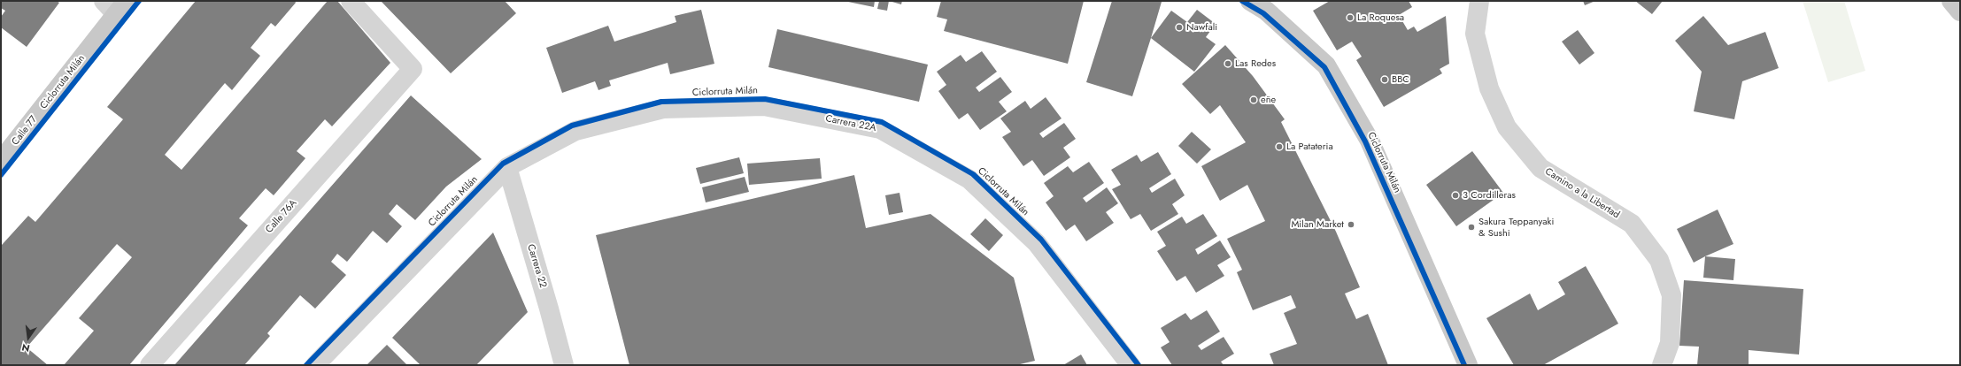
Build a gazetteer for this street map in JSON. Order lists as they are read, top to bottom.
{
  "streets": {
    "main road": ["Calle 77"],
    "street": [
      "Carrera 22A",
      "Camino a la Libertad",
      "Calle 76A",
      "Carrera 22"
    ],
    "cycle path": ["Ciclorruta Milán"]
  },
  "crossings": [
    ["Carrera 22A", "Carrera 22"]
  ],
  "places": [
    "La Roquesa",
    "Nawfali",
    "Las Redes",
    "BBC",
    "eñe",
    "La Patateria",
    "3 Cordilleras",
    "Milan Market",
    "Sakura Teppanyaki & Sushi"
  ],
  "north": "bottom"
}
